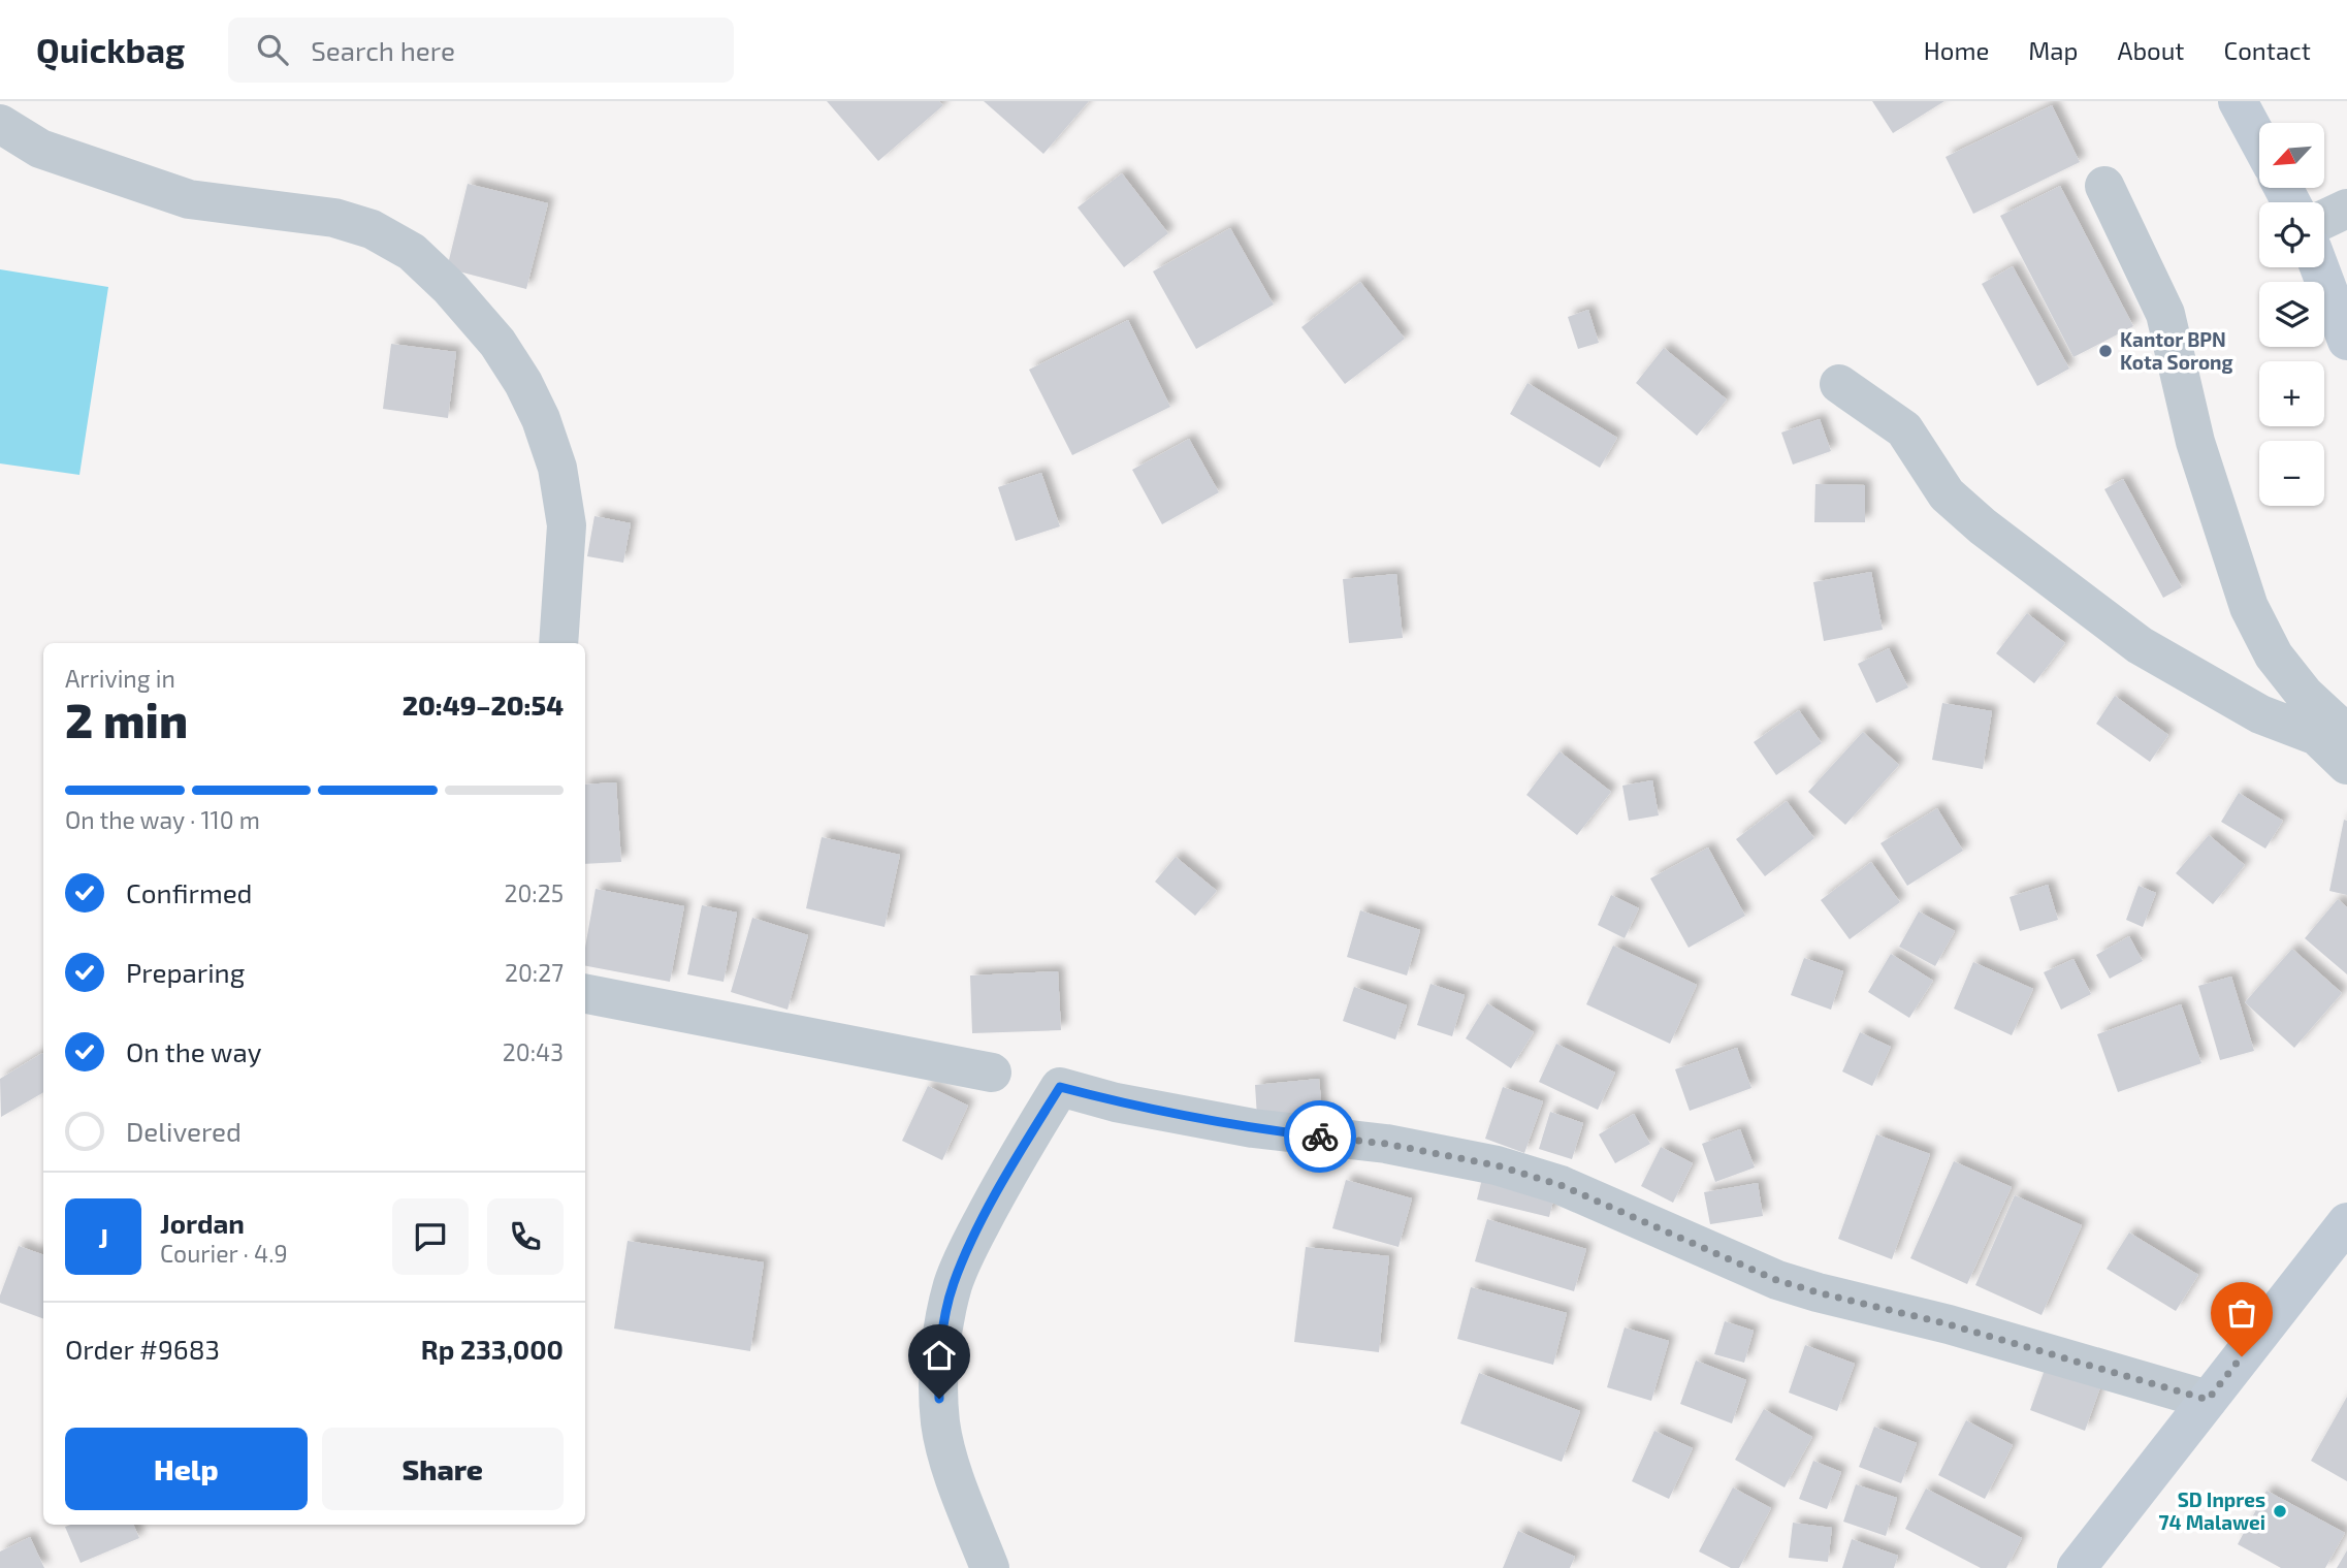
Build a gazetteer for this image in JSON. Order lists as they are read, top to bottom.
{
  "places": ["Kantor BPN Kota Sorong", "SD Inpres 74 Malawei"],
  "north": "bottom left",
  "page": {
    "header": "Quickbag",
    "search": "Search here",
    "nav": [
      "Home",
      "Map",
      "About",
      "Contact"
    ],
    "map_buttons": ["+", "−"],
    "heading": ["2 min", "Arriving in", "20:49–20:54"],
    "panel": [
      "Jordan",
      "Courier · 4.9",
      "Order #9683",
      "Rp 233,000"
    ],
    "bar": "On the way · 110 m",
    "list": [
      ["Confirmed", "20:25"],
      ["Preparing", "20:27"],
      ["On the way", "20:43"],
      "Delivered"
    ],
    "round": "J",
    "buttons": ["Help", "Share"]
  }
}
